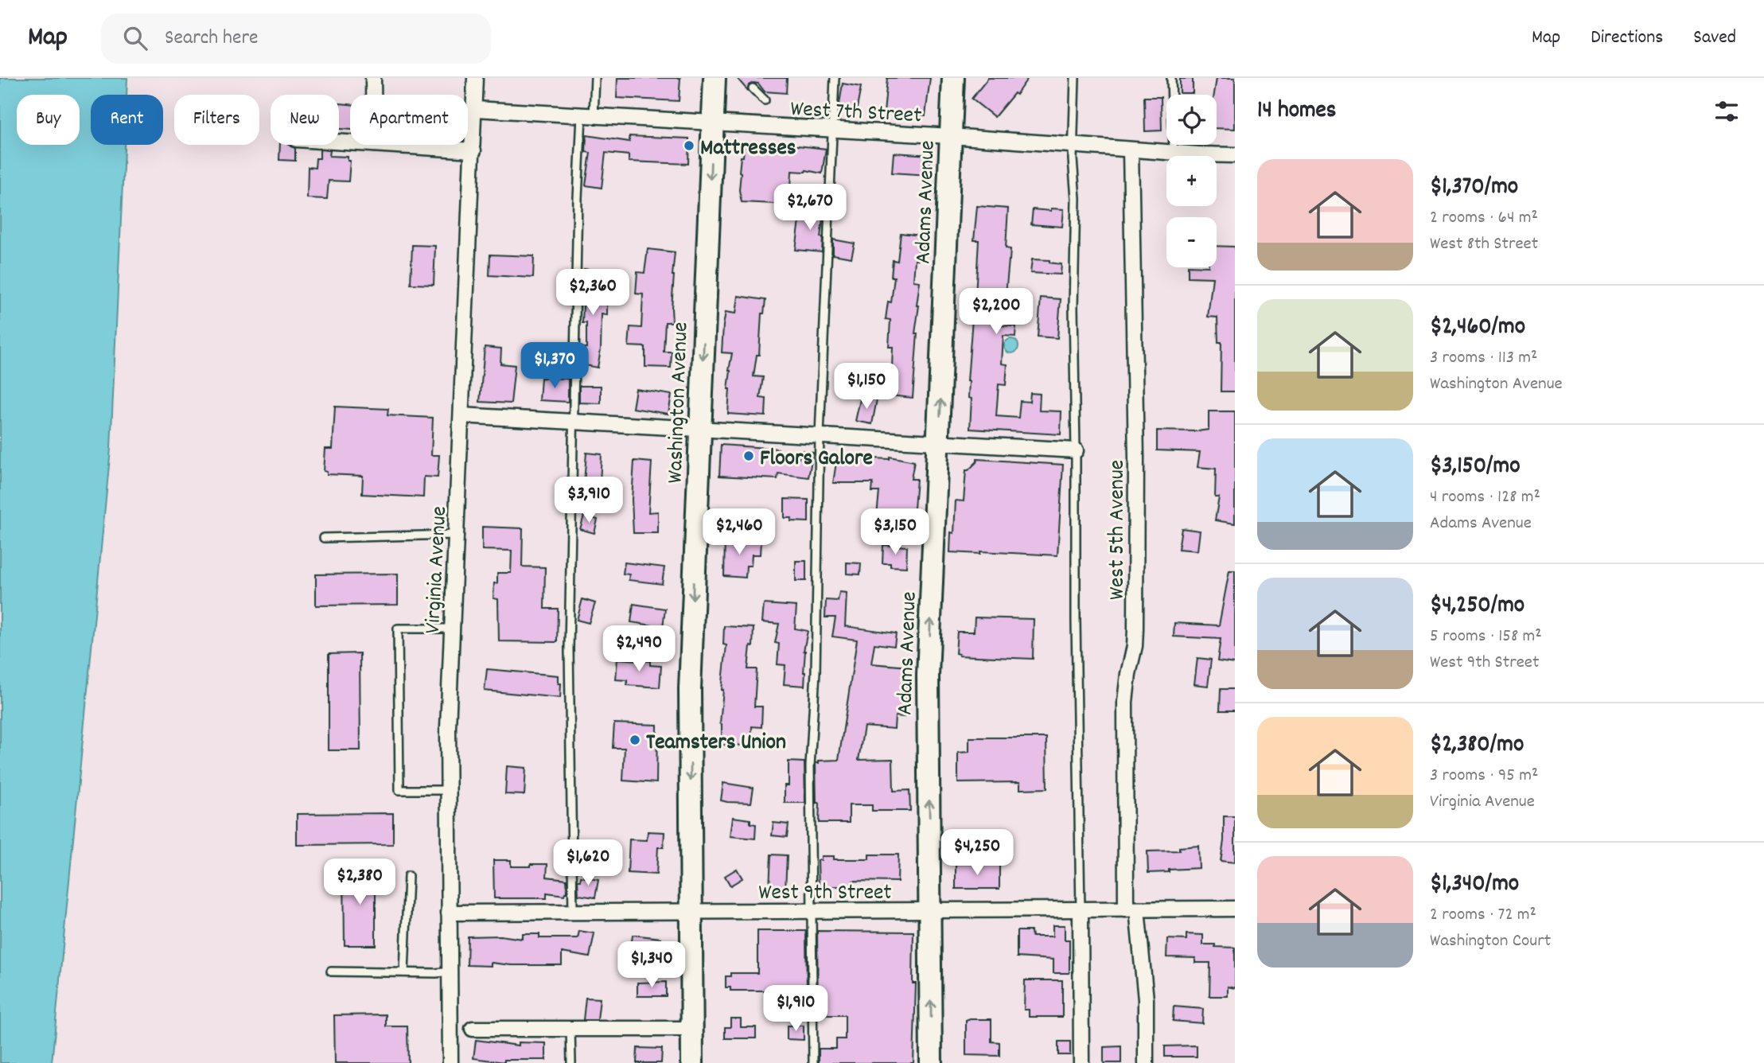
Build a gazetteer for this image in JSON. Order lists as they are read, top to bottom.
{
  "streets": {
    "main road": ["Adams Avenue", "Washington Avenue"],
    "street": [
      "West 7th Street",
      "West 5th Avenue",
      "Virginia Avenue",
      "West 9th Street"
    ]
  },
  "crossings": [
    ["West 7th Street", "Adams Avenue"],
    ["West 7th Street", "Washington Avenue"],
    ["West 7th Street", "West 5th Avenue"],
    ["West 7th Street", "Virginia Avenue"],
    ["Adams Avenue", "West 9th Street"],
    ["Washington Avenue", "West 9th Street"],
    ["West 5th Avenue", "West 9th Street"],
    ["Virginia Avenue", "West 9th Street"]
  ],
  "one_way": ["Adams Avenue", "Washington Avenue"],
  "places": ["Mattresses", "Floors Galore", "Teamsters Union"],
  "page": {
    "header": "Map",
    "search": "Search here",
    "nav": ["Map", "Directions", "Saved"],
    "heading": "14 homes",
    "map_buttons": ["+", "−"],
    "chip": [
      "Buy",
      "Rent",
      "Filters",
      "New",
      "Apartment"
    ],
    "list": [
      {
        "name": "$1,370/mo",
        "note": "2 rooms · 64 m² · West 8th Street"
      },
      {
        "name": "$2,460/mo",
        "note": "3 rooms · 113 m² · Washington Avenue"
      },
      {
        "name": "$3,150/mo",
        "note": "4 rooms · 128 m² · Adams Avenue"
      },
      {
        "name": "$4,250/mo",
        "note": "5 rooms · 158 m² · West 9th Street"
      },
      {
        "name": "$2,380/mo",
        "note": "3 rooms · 95 m² · Virginia Avenue"
      },
      {
        "name": "$1,340/mo",
        "note": "2 rooms · 72 m² · Washington Court"
      }
    ],
    "price": [
      "$2,670",
      "$2,360",
      "$2,200",
      "$1,370",
      "$1,150",
      "$3,910",
      "$2,460",
      "$3,150",
      "$2,490",
      "$4,250",
      "$1,620",
      "$2,380",
      "$1,340",
      "$1,910"
    ]
  }
}
